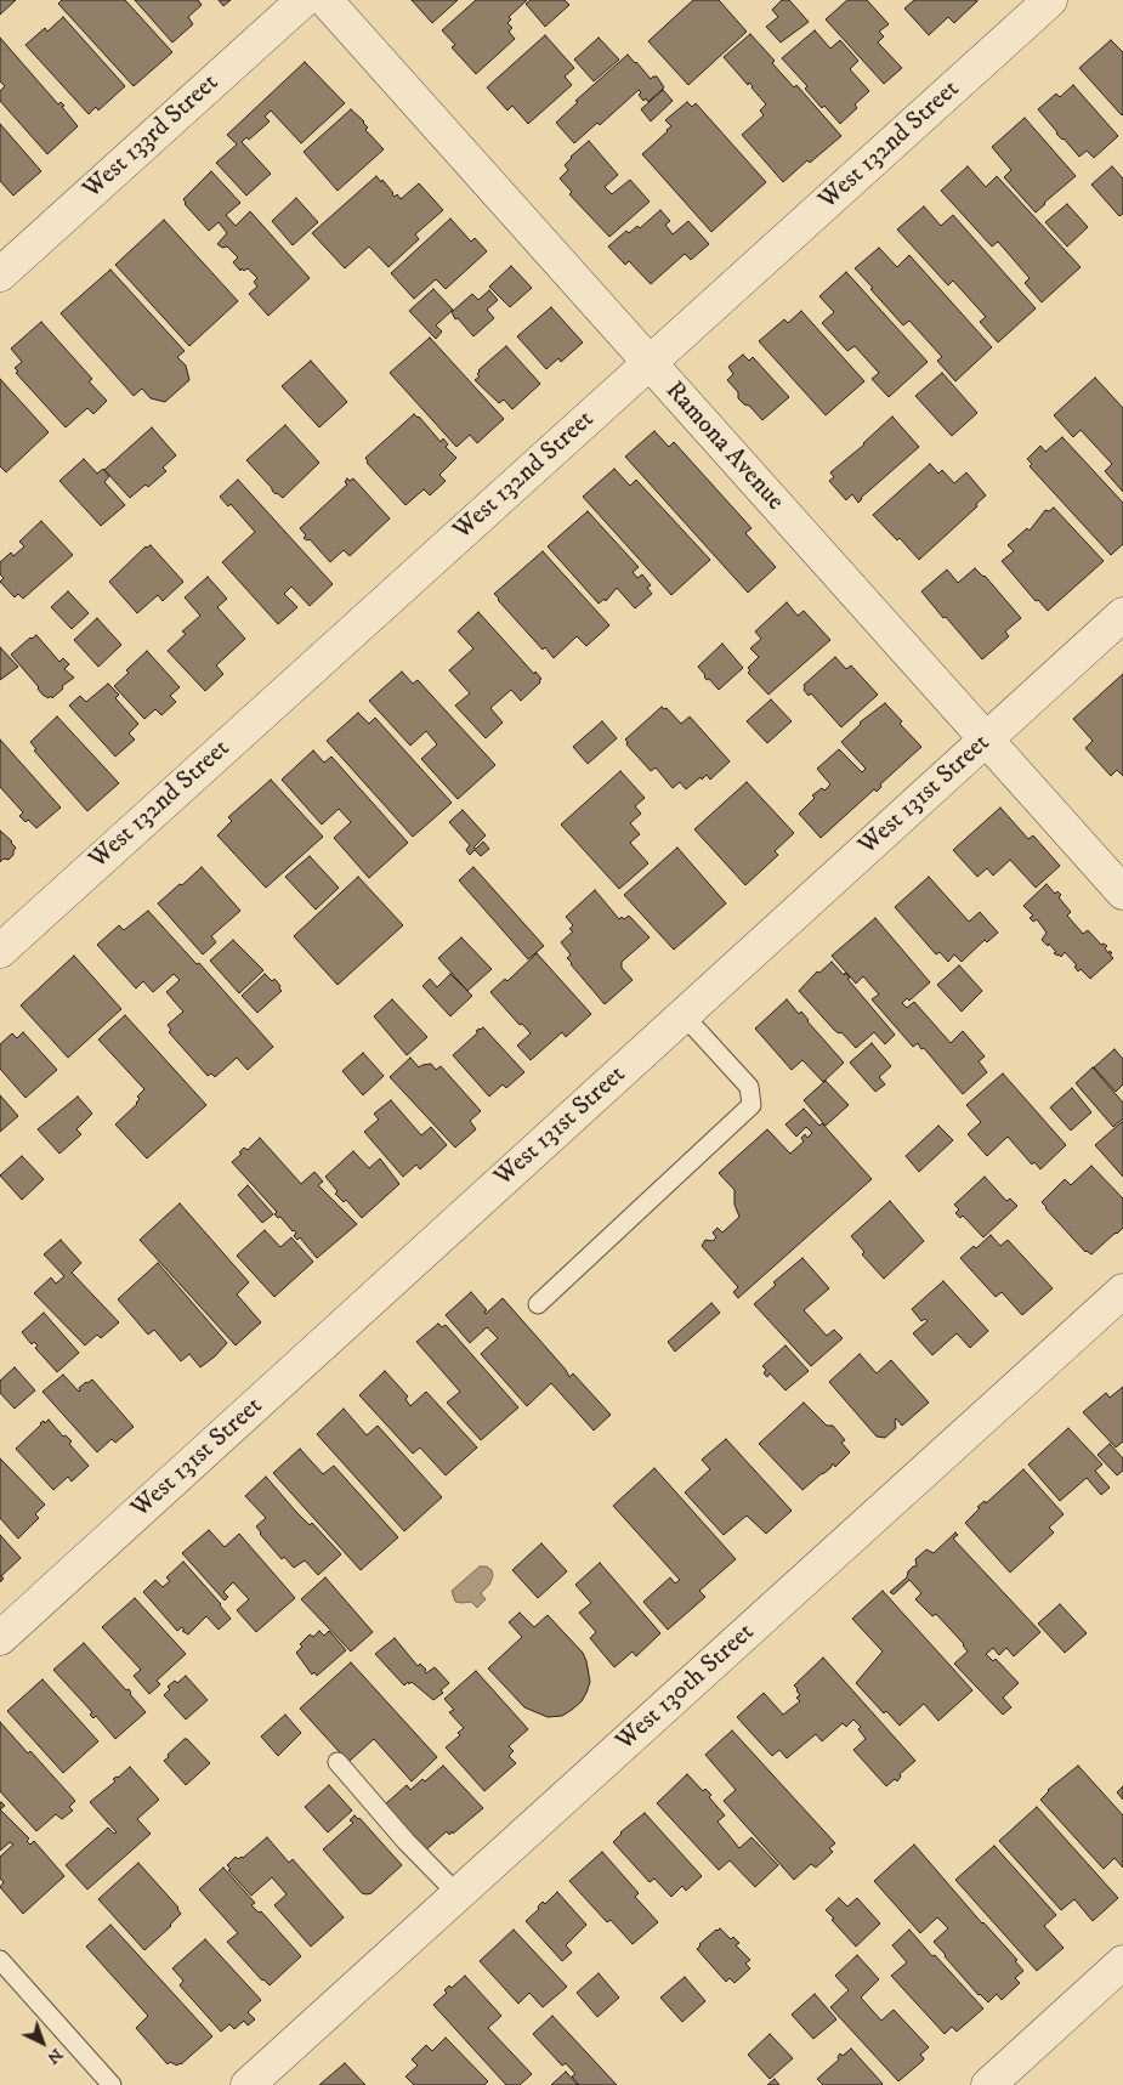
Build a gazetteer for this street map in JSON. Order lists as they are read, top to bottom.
{
  "streets": {
    "street": [
      "West 133rd Street",
      "West 132nd Street",
      "Ramona Avenue",
      "West 131st Street",
      "West 130th Street"
    ]
  },
  "crossings": [
    ["West 132nd Street", "Ramona Avenue"],
    ["Ramona Avenue", "West 131st Street"]
  ],
  "north": "bottom right"
}
